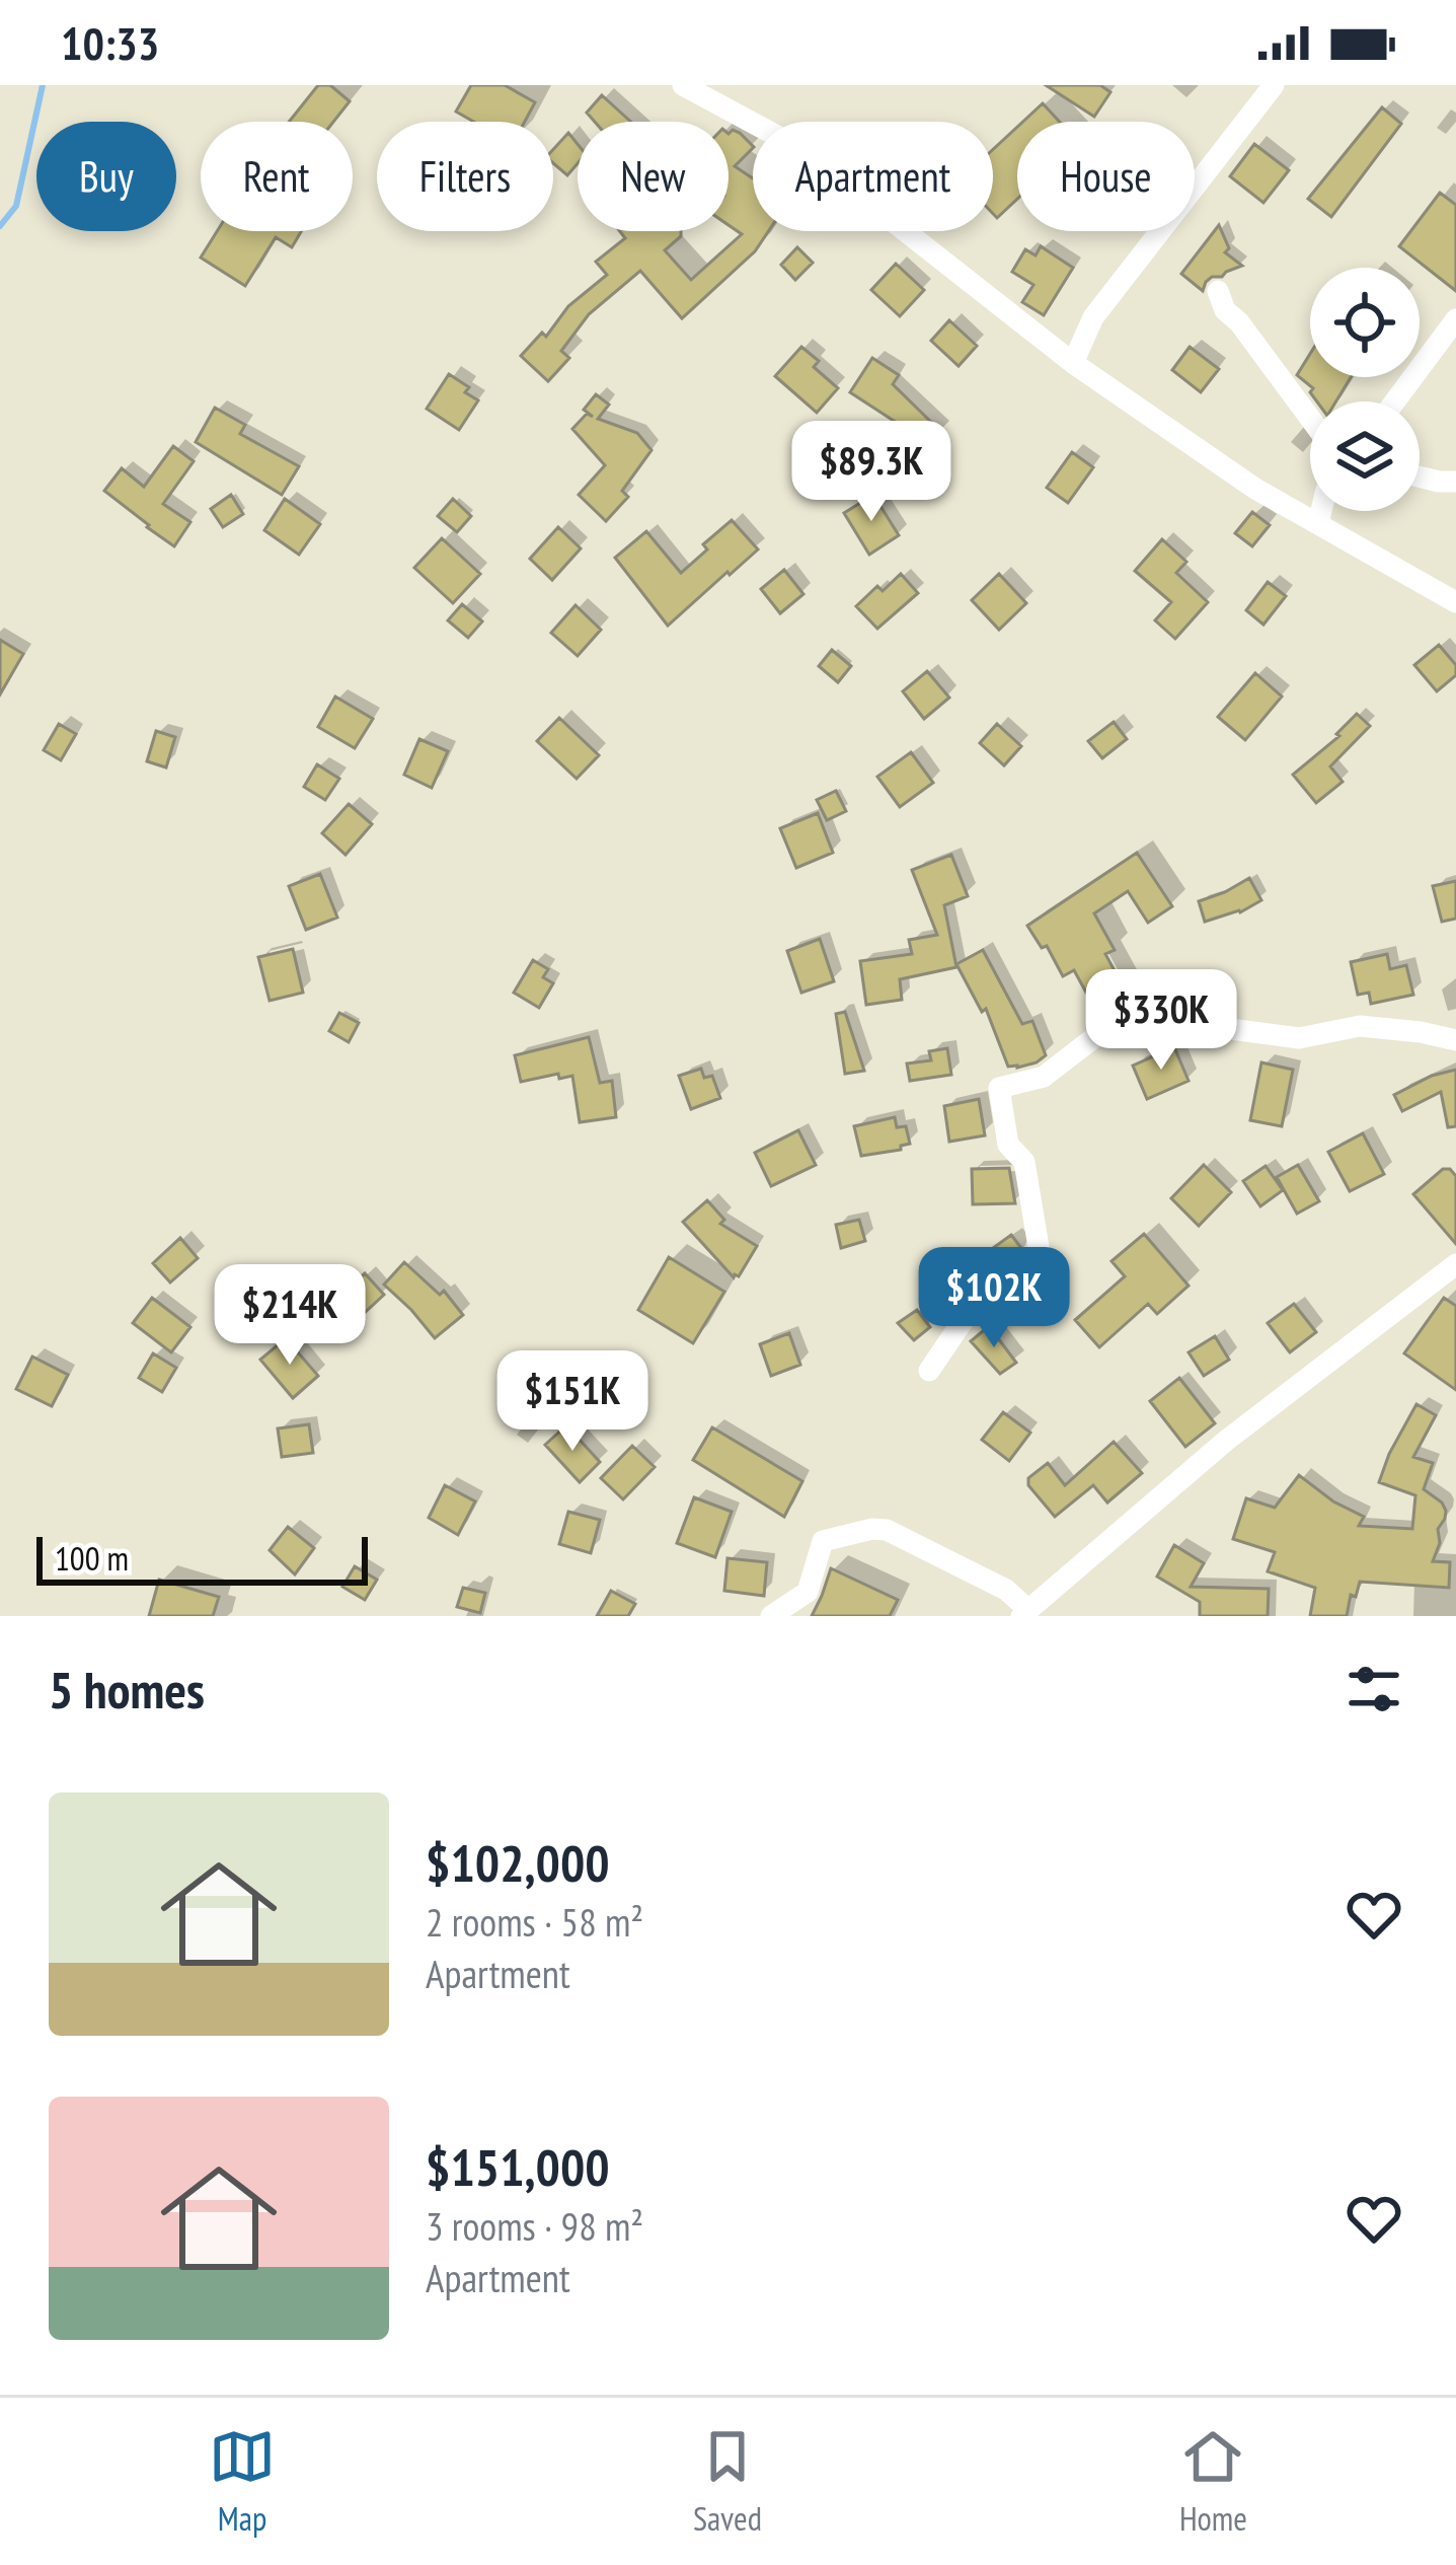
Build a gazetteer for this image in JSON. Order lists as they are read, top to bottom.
{
  "scale_bar": "100 m",
  "page": {
    "status": "10:33",
    "chip": [
      "Buy",
      "Rent",
      "Filters",
      "New",
      "Apartment",
      "House"
    ],
    "price": [
      "$89.3K",
      "$330K",
      "$102K",
      "$214K",
      "$151K"
    ],
    "scale": "100 m",
    "heading": "5 homes",
    "list": [
      {
        "name": "$102,000",
        "note": "2 rooms · 58 m² · Apartment"
      },
      {
        "name": "$151,000",
        "note": "3 rooms · 98 m² · Apartment"
      }
    ],
    "tabs": ["Map", "Saved", "Home"]
  }
}
